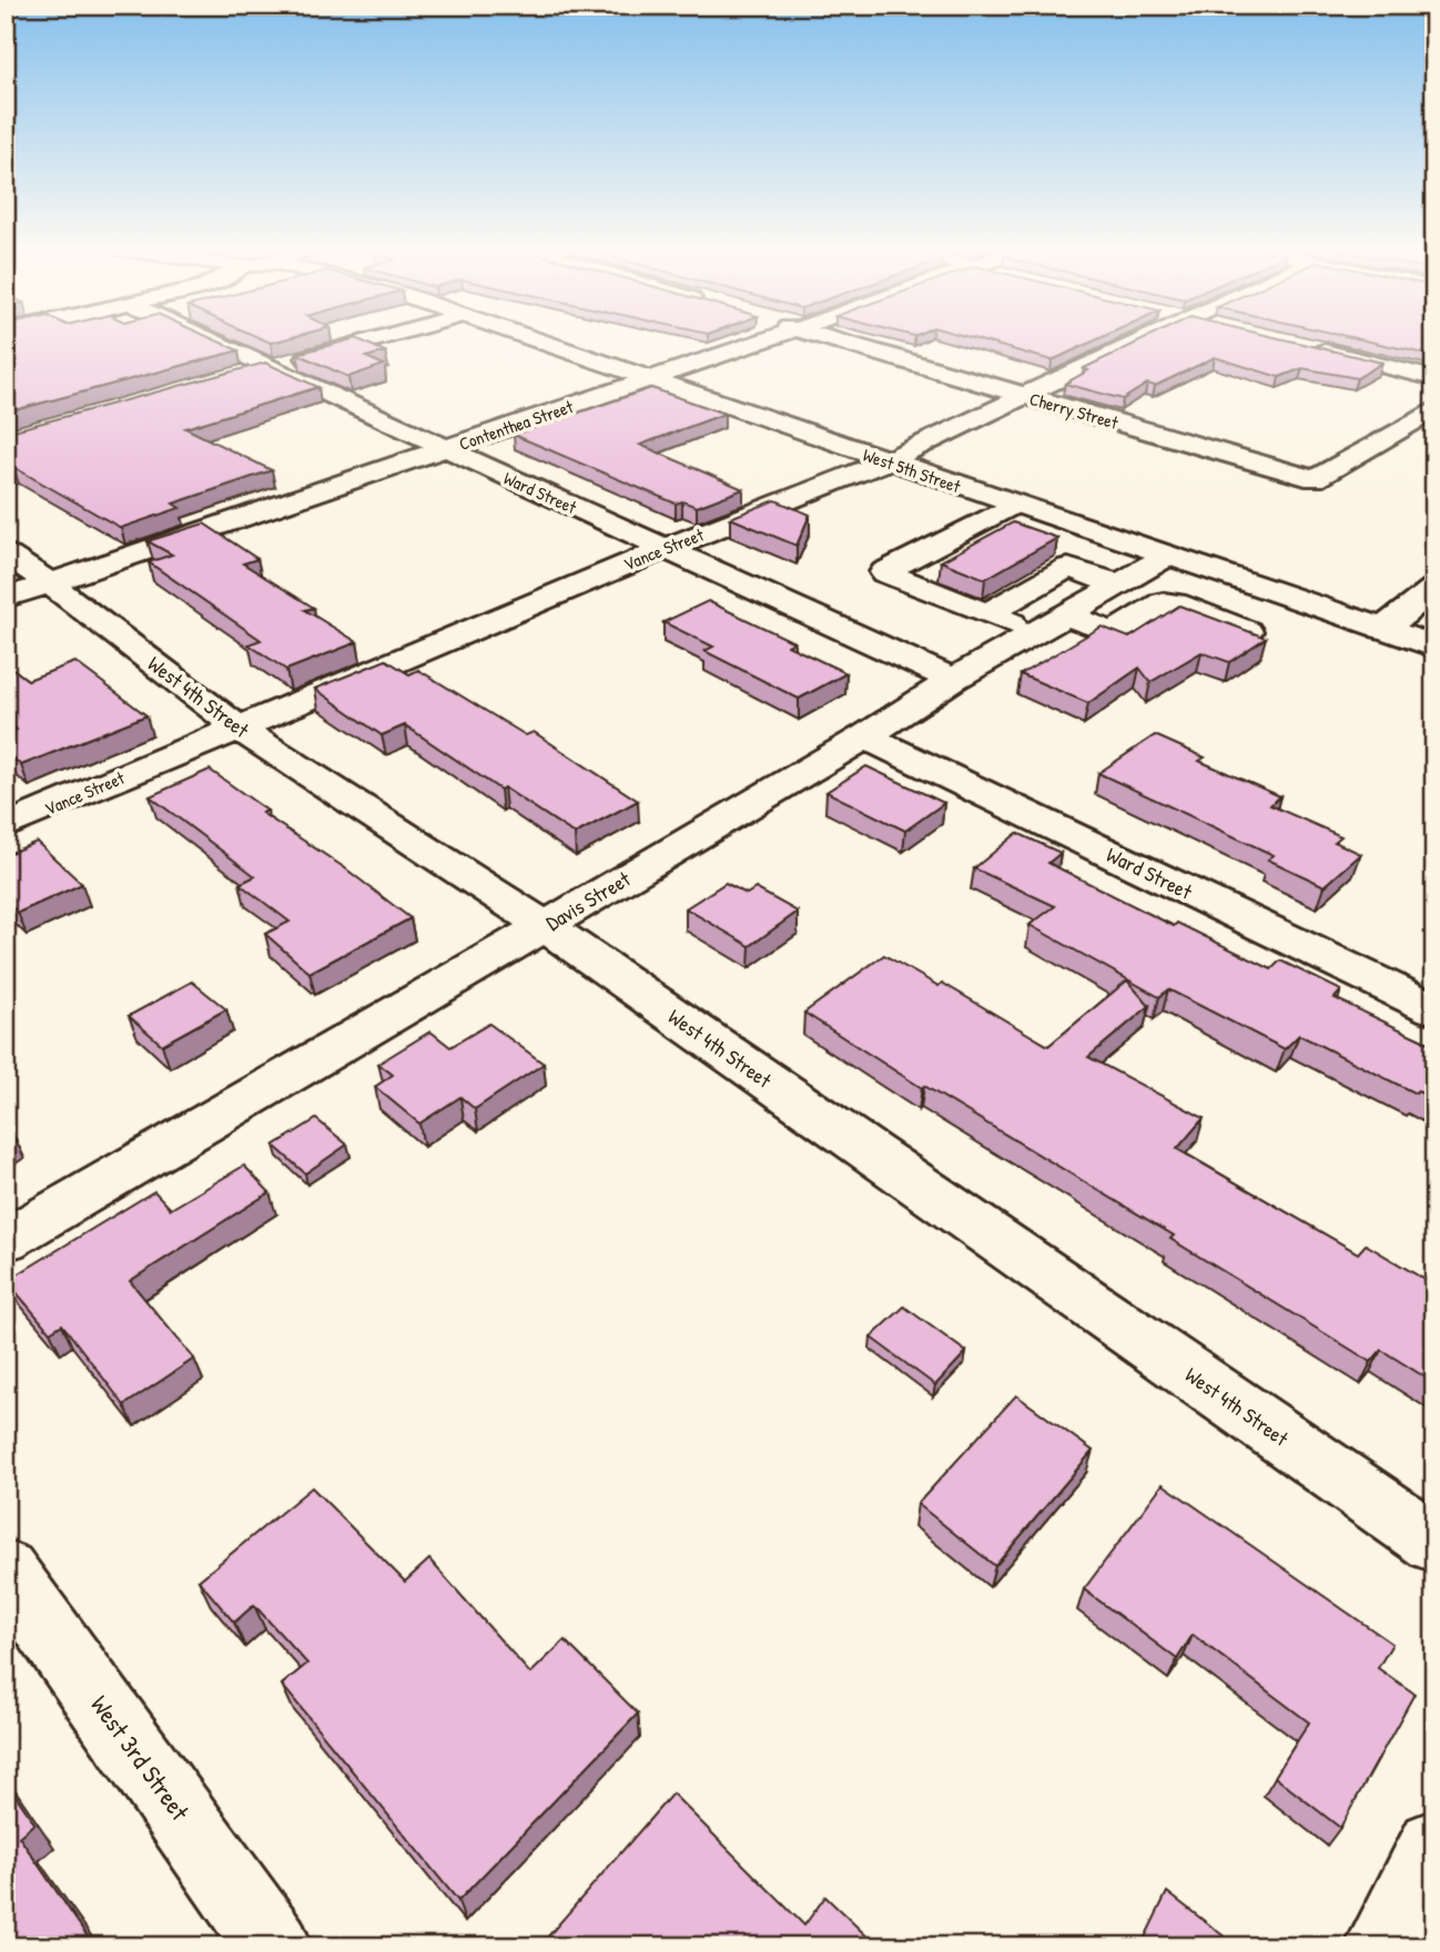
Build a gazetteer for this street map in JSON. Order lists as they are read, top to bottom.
{
  "streets": {
    "street": [
      "Cherry Street",
      "Contenthea Street",
      "West 5th Street",
      "Ward Street",
      "Vance Street",
      "West 4th Street",
      "Davis Street",
      "West 3rd Street"
    ]
  },
  "crossings": [
    ["Cherry Street", "Vance Street"],
    ["Contenthea Street", "West 5th Street"],
    ["Contenthea Street", "Ward Street"],
    ["Contenthea Street", "West 4th Street"],
    ["West 5th Street", "Vance Street"],
    ["West 5th Street", "Davis Street"],
    ["Ward Street", "Vance Street"],
    ["Ward Street", "Davis Street"],
    ["Vance Street", "West 4th Street"],
    ["West 4th Street", "Davis Street"]
  ]
}
